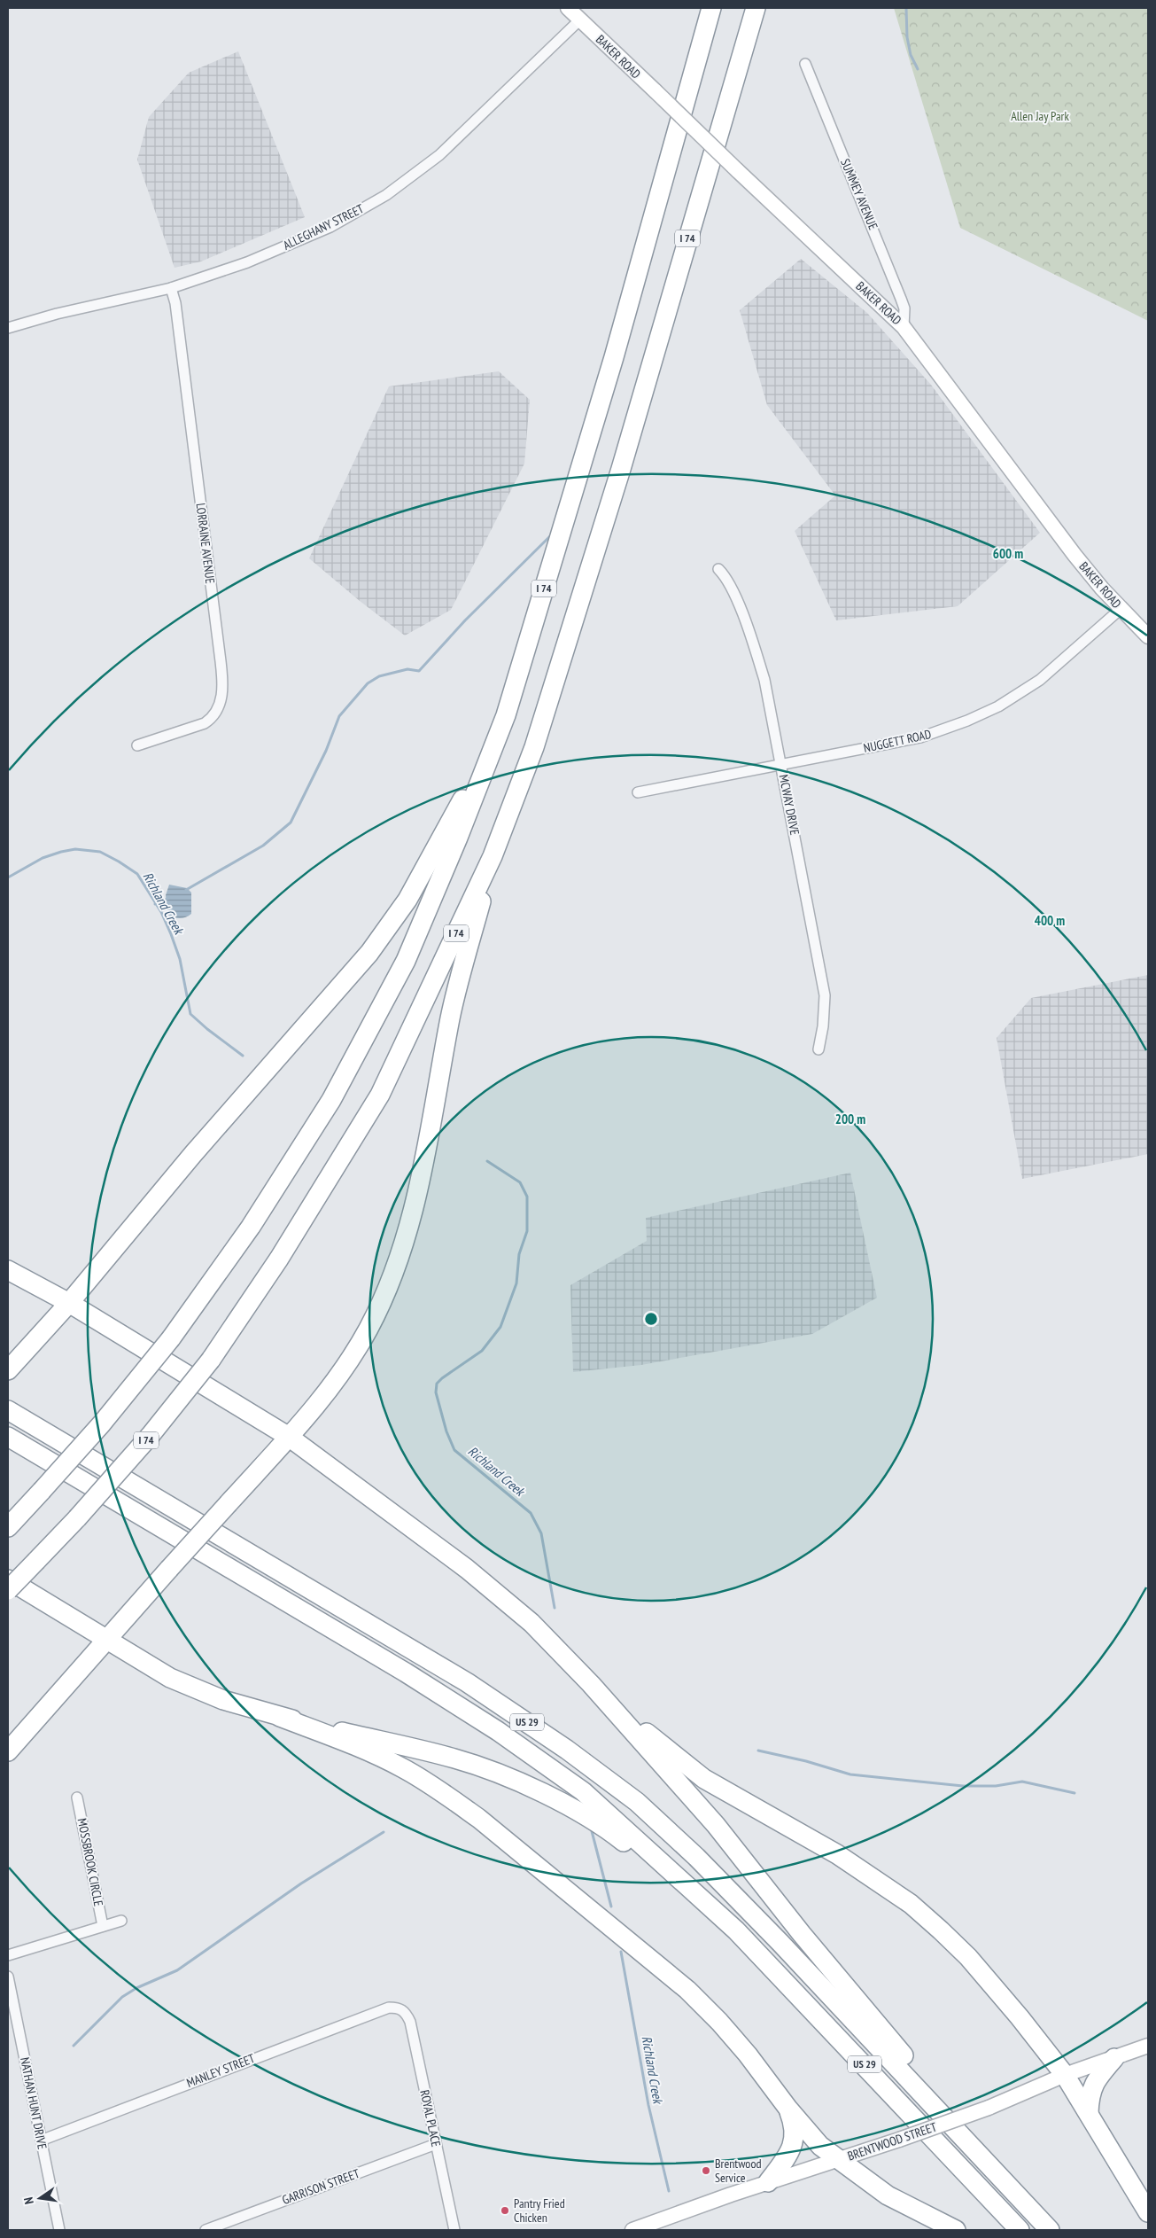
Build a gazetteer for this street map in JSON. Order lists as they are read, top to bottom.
{
  "streets": {
    "highway": ["I 74", "US 29"],
    "street": [
      "BAKER ROAD",
      "SUMMEY AVENUE",
      "ALLEGHANY STREET",
      "LORRAINE AVENUE",
      "NUGGETT ROAD",
      "MCWAY DRIVE",
      "MOSSBROOK CIRCLE",
      "MANLEY STREET",
      "NATHAN HUNT DRIVE",
      "ROYAL PLACE",
      "BRENTWOOD STREET",
      "GARRISON STREET"
    ]
  },
  "crossings": [
    ["BAKER ROAD", "SUMMEY AVENUE"],
    ["BAKER ROAD", "ALLEGHANY STREET"],
    ["BAKER ROAD", "NUGGETT ROAD"],
    ["ALLEGHANY STREET", "LORRAINE AVENUE"],
    ["NUGGETT ROAD", "MCWAY DRIVE"],
    ["MANLEY STREET", "NATHAN HUNT DRIVE"],
    ["MANLEY STREET", "ROYAL PLACE"],
    ["ROYAL PLACE", "GARRISON STREET"]
  ],
  "water": ["Richland Creek"],
  "parks": ["Allen Jay Park"],
  "places": ["Brentwood Service", "Pantry Fried Chicken"],
  "north": "left",
  "rings": ["600 m", "400 m", "200 m"]
}
